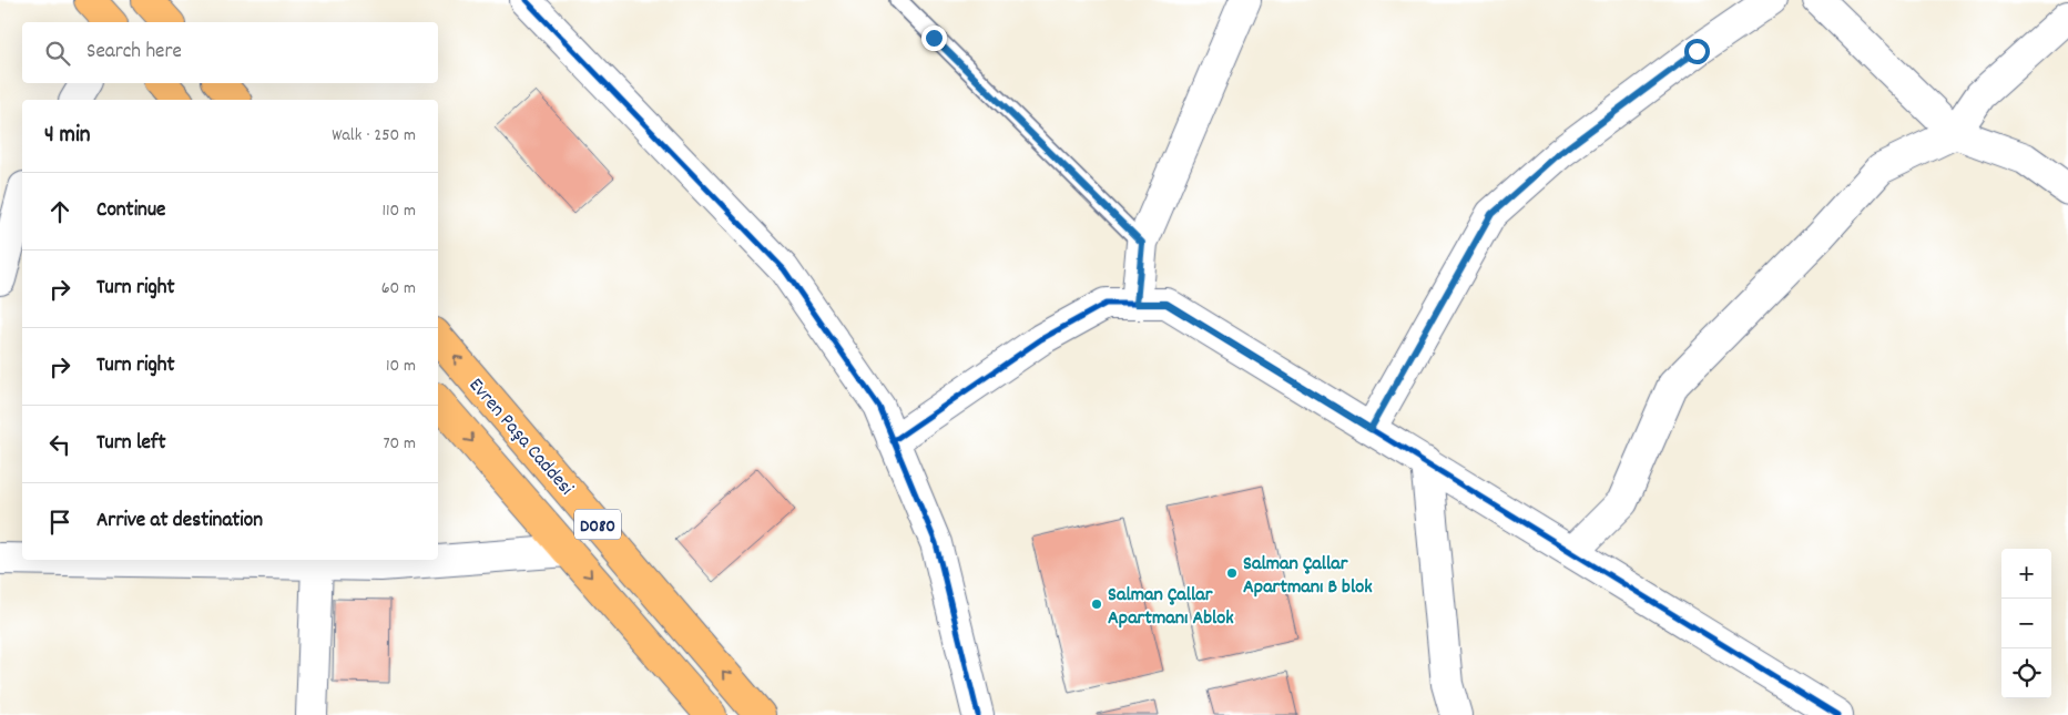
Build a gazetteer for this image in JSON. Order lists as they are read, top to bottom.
{
  "streets": {
    "highway": ["Evren Paşa Caddesi", "D080"]
  },
  "places": ["Salman Çallar Apartmanı B blok", "Salman Çallar Apartmanı Ablok"],
  "page": {
    "search": "Search here",
    "heading": ["4 min", "Walk · 250 m"],
    "list": [
      ["Continue", "110 m"],
      ["Turn right", "60 m"],
      ["Turn right", "10 m"],
      ["Turn left", "70 m"],
      "Arrive at destination"
    ],
    "map_buttons": ["+", "−"]
  }
}
